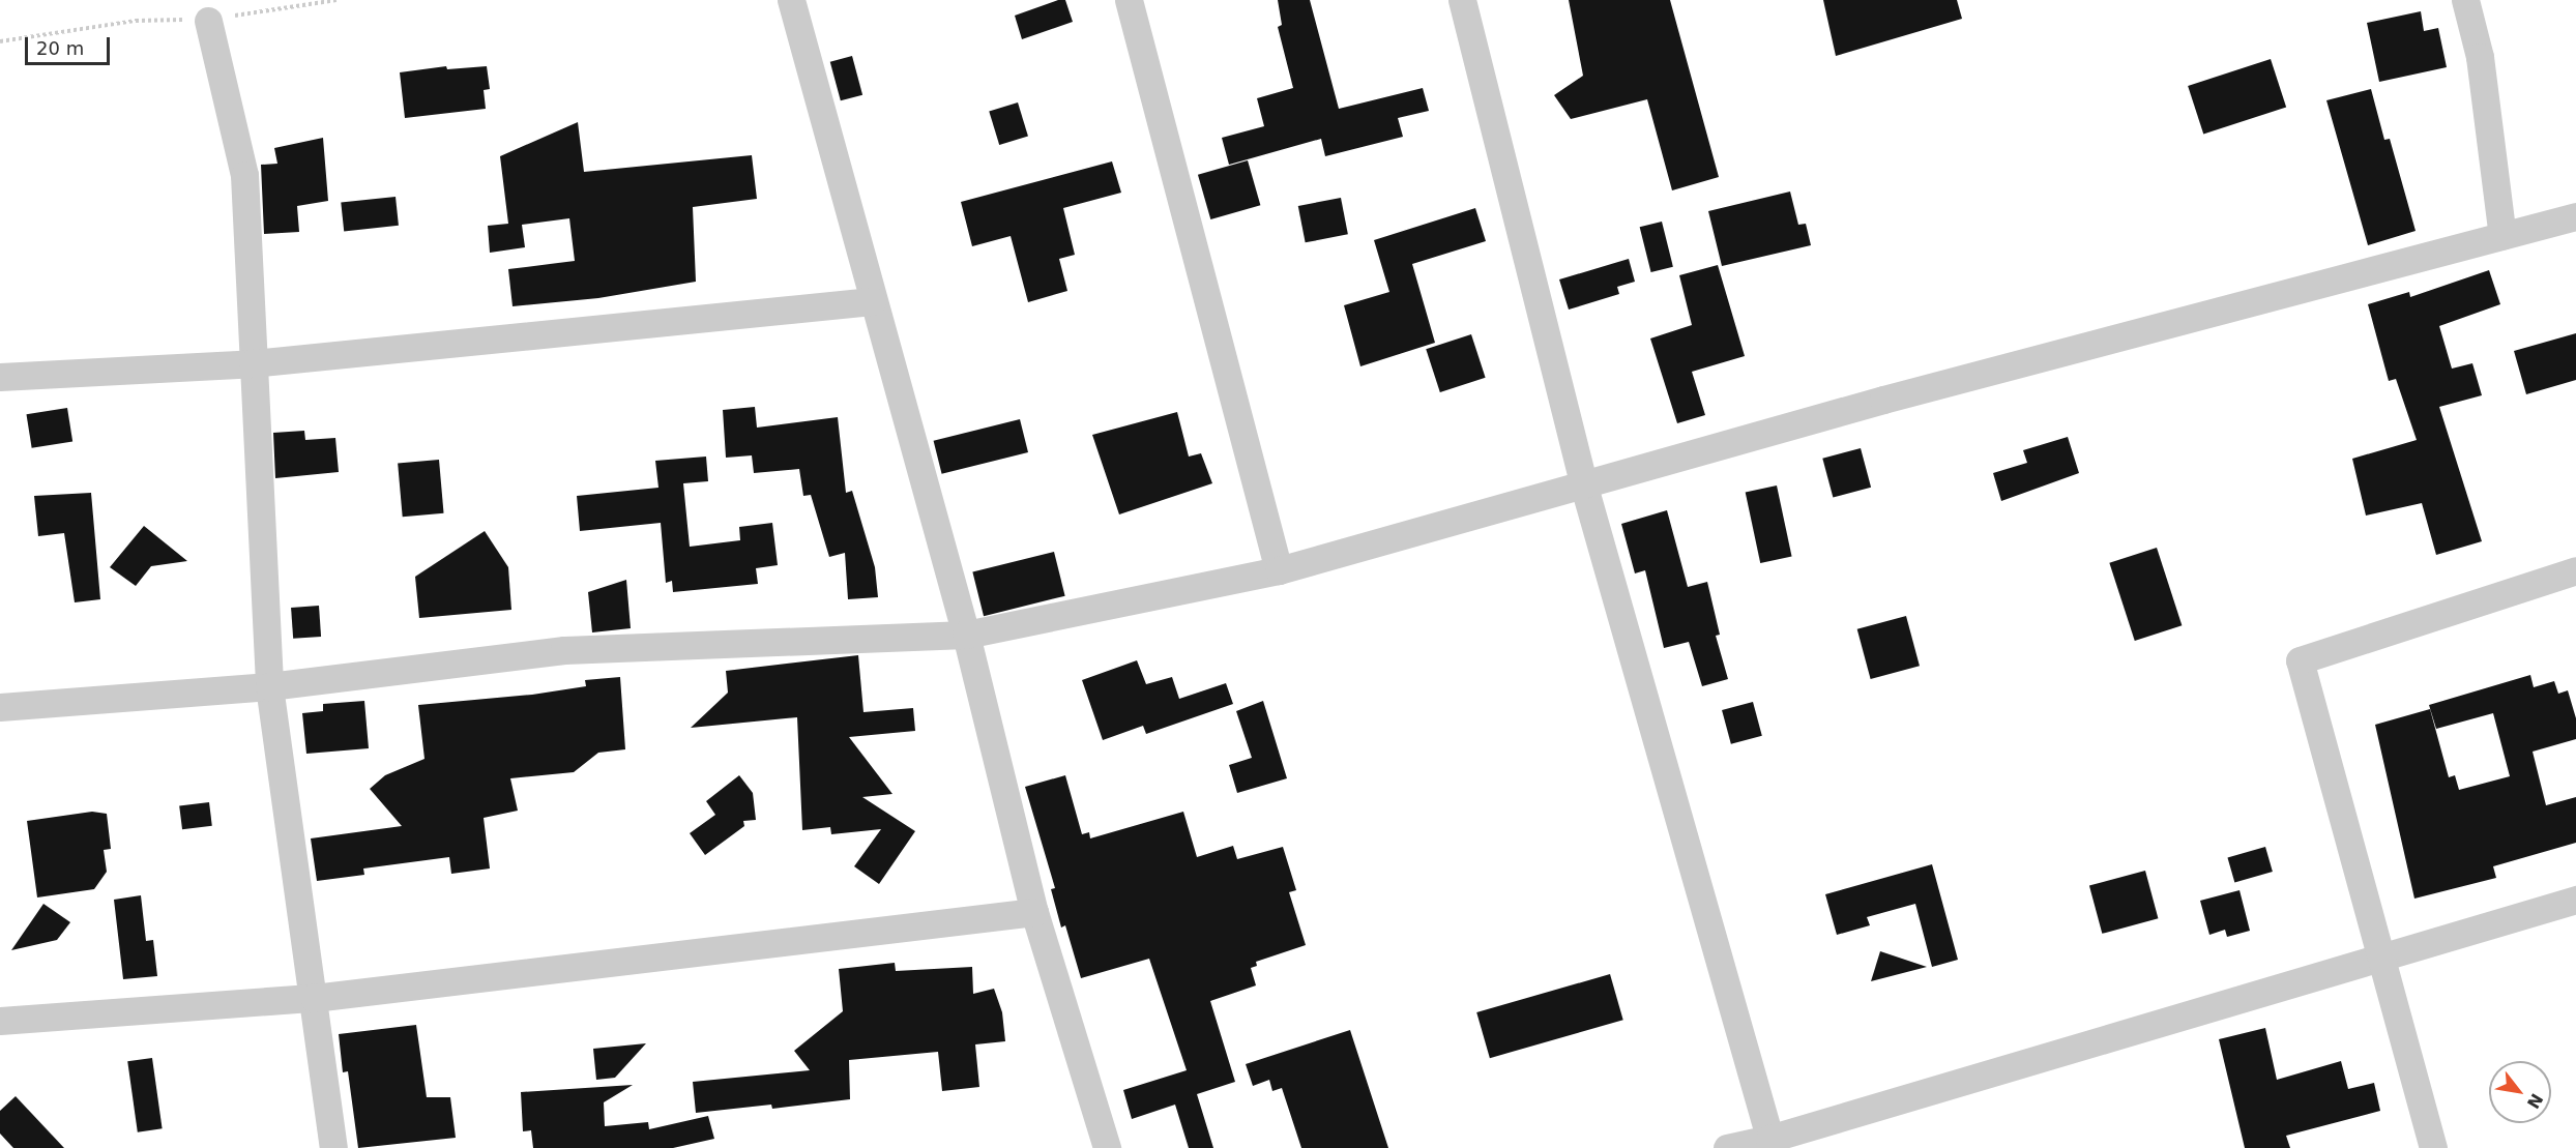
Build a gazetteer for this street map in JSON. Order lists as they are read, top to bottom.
{
  "scale_bar": "20 m",
  "north": "bottom right"
}
